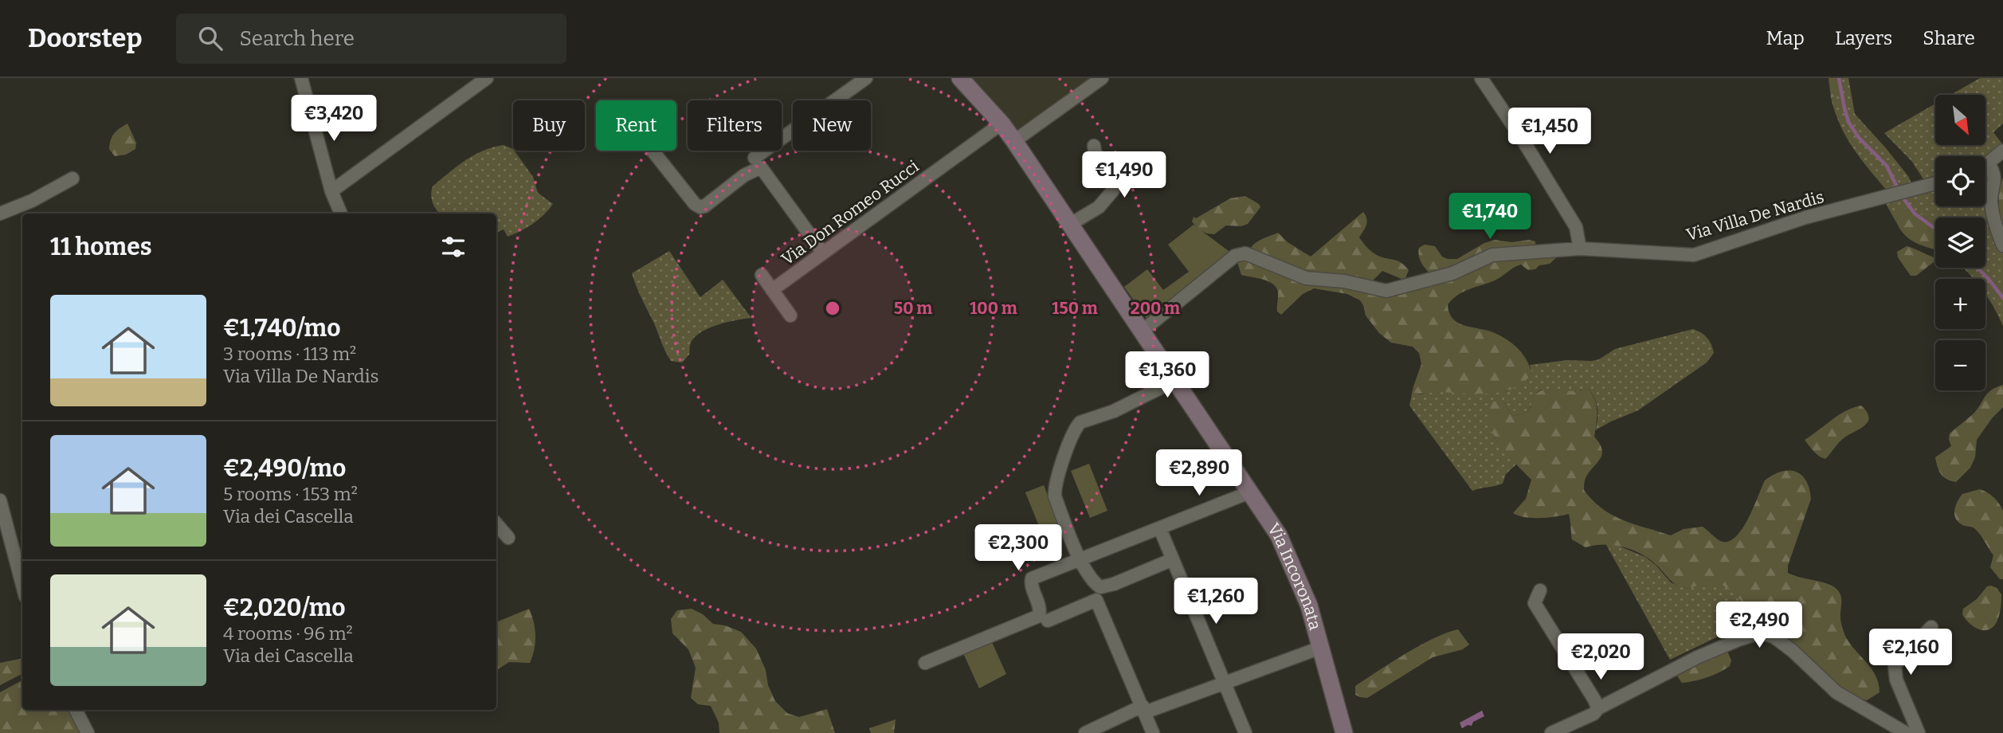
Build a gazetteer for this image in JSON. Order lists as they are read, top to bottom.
{
  "streets": {
    "main road": ["Via Incoronata"],
    "street": ["Via Don Romeo Rucci", "Via Villa De Nardis"]
  },
  "crossings": [
    ["Via Don Romeo Rucci", "Via Incoronata"],
    ["Via Villa De Nardis", "Via Incoronata"]
  ],
  "north": "bottom right",
  "page": {
    "header": "Doorstep",
    "search": "Search here",
    "nav": ["Map", "Layers", "Share"],
    "map_buttons": ["+", "−"],
    "price": [
      "€3,420",
      "€1,450",
      "€1,490",
      "€1,740",
      "€1,360",
      "€2,890",
      "€2,300",
      "€1,260",
      "€2,490",
      "€2,160",
      "€2,020"
    ],
    "chip": [
      "Buy",
      "Rent",
      "Filters",
      "New"
    ],
    "heading": "11 homes",
    "list": [
      {
        "name": "€1,740/mo",
        "note": "3 rooms · 113 m² · Via Villa De Nardis"
      },
      {
        "name": "€2,490/mo",
        "note": "5 rooms · 153 m² · Via dei Cascella"
      },
      {
        "name": "€2,020/mo",
        "note": "4 rooms · 96 m² · Via dei Cascella"
      }
    ]
  },
  "rings": [
    "50 m",
    "100 m",
    "150 m",
    "200 m"
  ]
}
